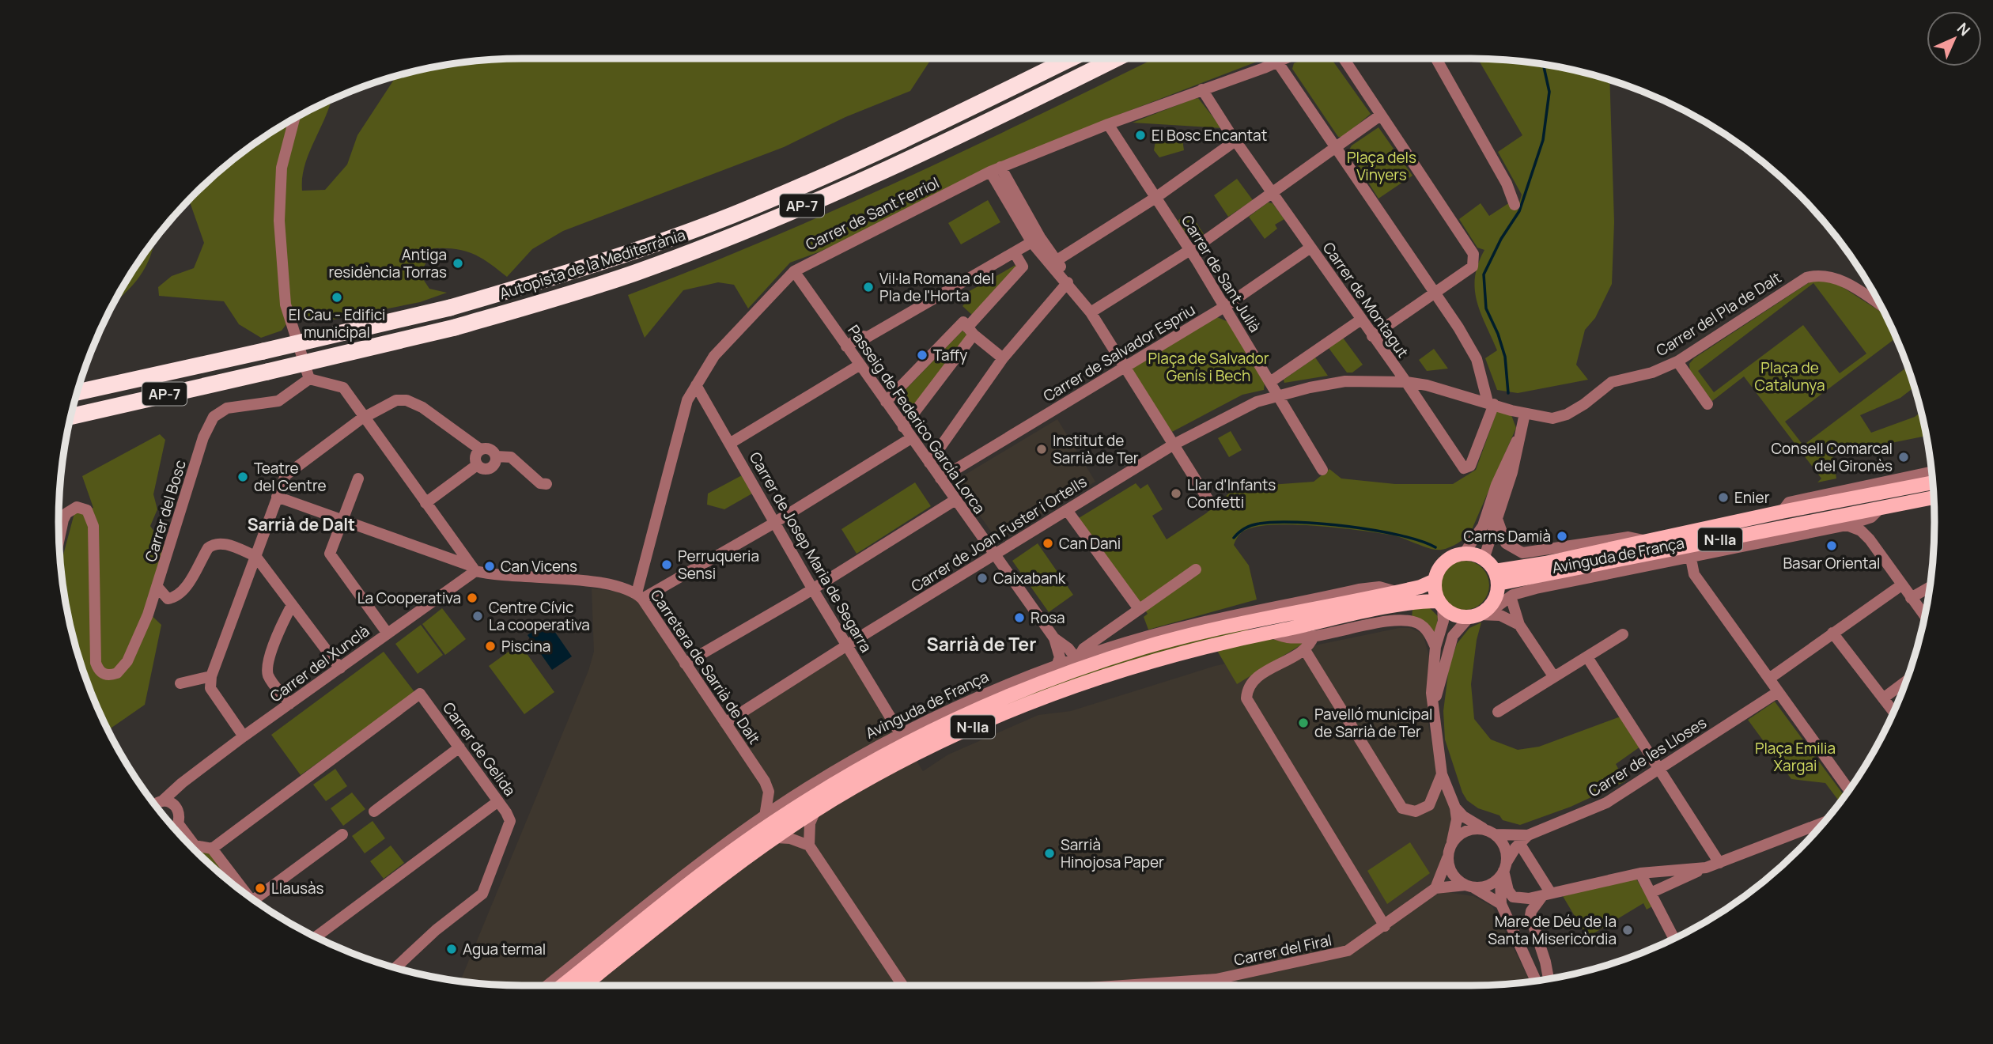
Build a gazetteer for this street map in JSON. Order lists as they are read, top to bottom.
{
  "streets": {
    "highway": ["AP-7", "Autopista de la Mediterrània"],
    "main road": ["N-IIa", "Avinguda de França"],
    "street": [
      "Carrer de Sant Ferriol",
      "Carrer de Sant Julià",
      "Carrer de Montagut",
      "Carrer del Pla de Dalt",
      "Carrer de Salvador Espriu",
      "Passeig de Federico García Lorca",
      "Carrer del Bosc",
      "Carrer de Joan Fuster i Ortells",
      "Carrer de Josep Maria de Segarra",
      "Carrer del Xunclà",
      "Carretera de Sarrià de Dalt",
      "Carrer de Gelida",
      "Carrer de les Lloses",
      "Carrer del Firal"
    ]
  },
  "crossings": [
    ["Carrer de Sant Ferriol", "Carrer de Sant Julià"],
    ["Carrer de Sant Ferriol", "Carrer de Montagut"],
    ["Carrer de Sant Ferriol", "Passeig de Federico García Lorca"],
    ["Carrer de Sant Ferriol", "Carrer de Josep Maria de Segarra"],
    ["Carrer de Sant Ferriol", "Carretera de Sarrià de Dalt"],
    ["Carrer de Sant Julià", "Carrer de Salvador Espriu"],
    ["Carrer de Sant Julià", "Carrer de Joan Fuster i Ortells"],
    ["Carrer de Montagut", "Carrer de Salvador Espriu"],
    ["Carrer de Montagut", "Carrer de Joan Fuster i Ortells"],
    ["Carrer del Pla de Dalt", "Carrer de Joan Fuster i Ortells"],
    ["Carrer de Salvador Espriu", "Passeig de Federico García Lorca"],
    ["Passeig de Federico García Lorca", "Carrer de Joan Fuster i Ortells"],
    ["Passeig de Federico García Lorca", "Avinguda de França"],
    ["Carrer de Joan Fuster i Ortells", "Carrer de Josep Maria de Segarra"],
    ["Carrer de Joan Fuster i Ortells", "Carretera de Sarrià de Dalt"],
    ["N-IIa", "Avinguda de França"],
    ["Carrer de Josep Maria de Segarra", "Avinguda de França"],
    ["Avinguda de França", "Carretera de Sarrià de Dalt"],
    ["Carrer del Xunclà", "Carretera de Sarrià de Dalt"]
  ],
  "districts": ["Sarrià de Dalt", "Sarrià de Ter"],
  "parks": [
    "Plaça dels Vinyers",
    "Plaça de Salvador Genís i Bech",
    "Plaça de Catalunya",
    "Plaça Emilia Xargai"
  ],
  "places": [
    "El Bosc Encantat",
    "Antiga residència Torras",
    "Vil·la Romana del Pla de l'Horta",
    "El Cau - Edifici municipal",
    "Taffy",
    "Institut de Sarrià de Ter",
    "Consell Comarcal del Gironès",
    "Teatre del Centre",
    "Llar d'Infants Confetti",
    "Enier",
    "Carns Damià",
    "Can Dani",
    "Basar Oriental",
    "Perruqueria Sensi",
    "Can Vicens",
    "Caixabank",
    "La Cooperativa",
    "Centre Cívic La cooperativa",
    "Rosa",
    "Piscina",
    "Pavelló municipal de Sarrià de Ter",
    "Sarrià Hinojosa Paper",
    "Llausàs",
    "Mare de Déu de la Santa Misericòrdia",
    "Agua termal"
  ],
  "north": "top right"
}
